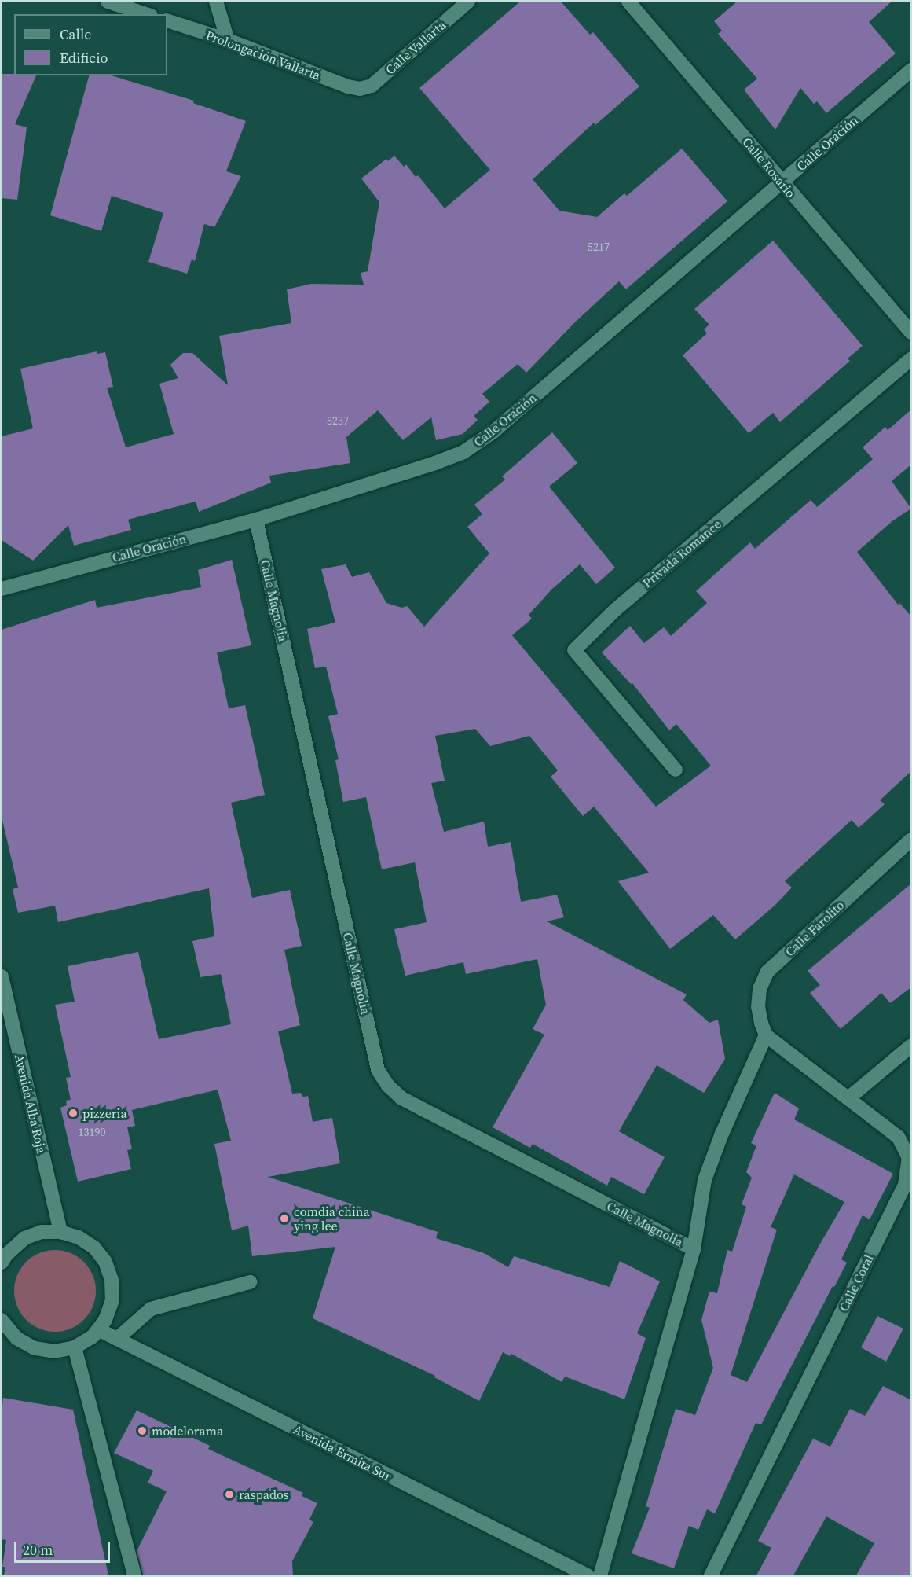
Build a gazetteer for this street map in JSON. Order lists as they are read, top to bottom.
{
  "streets": {
    "street": [
      "Calle Vallarta",
      "Prolongación Vallarta",
      "Calle Oración",
      "Calle Rosario",
      "Privada Romance",
      "Calle Magnolia",
      "Calle Farolito",
      "Avenida Alba Roja",
      "Calle Coral",
      "Avenida Ermita Sur"
    ]
  },
  "crossings": [
    ["Calle Vallarta", "Prolongación Vallarta"],
    ["Calle Oración", "Calle Rosario"],
    ["Calle Oración", "Calle Magnolia"],
    ["Calle Farolito", "Calle Coral"]
  ],
  "places": [
    "pizzeria",
    "comdia china ying lee",
    "modelorama",
    "raspados"
  ],
  "house_numbers": ["5217", "5237", "13190"],
  "legend": ["Calle", "Edificio"],
  "scale_bar": "20 m"
}
